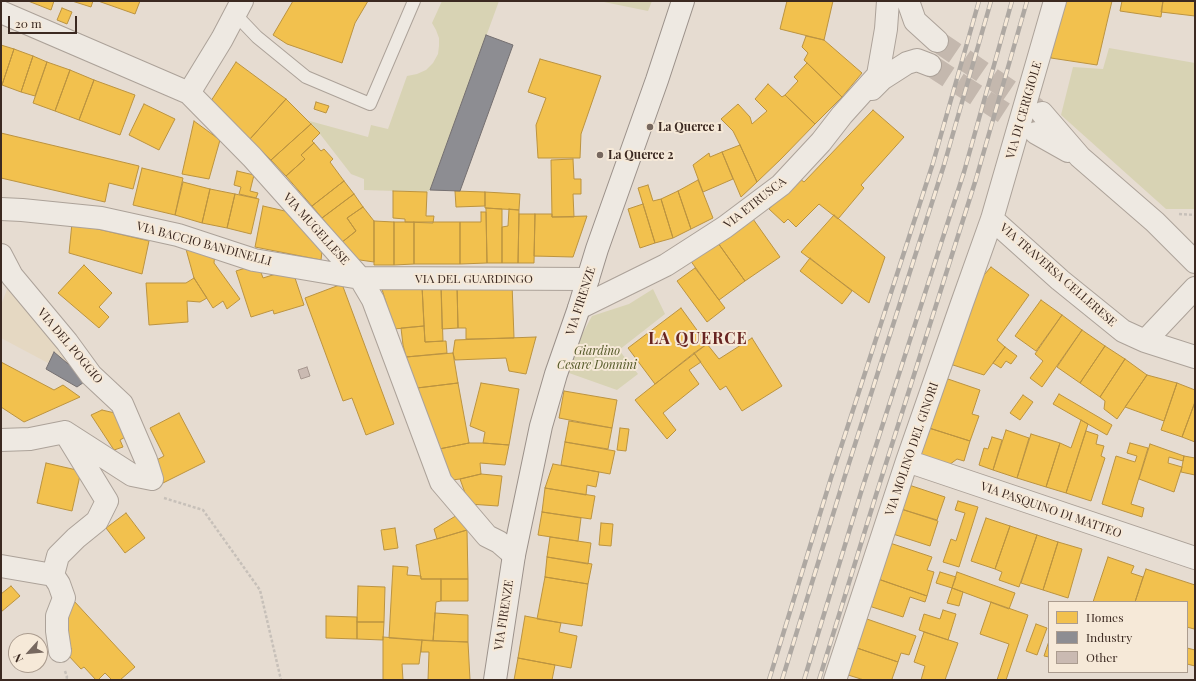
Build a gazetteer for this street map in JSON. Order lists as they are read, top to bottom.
{
  "streets": {
    "street": [
      "VIA DI CERIGIOLE",
      "VIA ETRUSCA",
      "VIA MUGELLESE",
      "VIA BACCIO BANDINELLI",
      "VIA TRAVERSA CELLERESE",
      "VIA DEL GUARDINGO",
      "VIA FIRENZE",
      "VIA DEL POGGIO",
      "VIA MOLINO DEL GINORI",
      "VIA PASQUINO DI MATTEO"
    ]
  },
  "crossings": [
    ["VIA DI CERIGIOLE", "VIA TRAVERSA CELLERESE"],
    ["VIA DI CERIGIOLE", "VIA MOLINO DEL GINORI"],
    ["VIA ETRUSCA", "VIA FIRENZE"],
    ["VIA MUGELLESE", "VIA BACCIO BANDINELLI"],
    ["VIA MUGELLESE", "VIA DEL GUARDINGO"],
    ["VIA MUGELLESE", "VIA FIRENZE"],
    ["VIA BACCIO BANDINELLI", "VIA DEL GUARDINGO"],
    ["VIA TRAVERSA CELLERESE", "VIA MOLINO DEL GINORI"],
    ["VIA DEL GUARDINGO", "VIA FIRENZE"],
    ["VIA MOLINO DEL GINORI", "VIA PASQUINO DI MATTEO"]
  ],
  "districts": ["LA QUERCE"],
  "parks": ["Giardino Cesare Donnini"],
  "places": ["La Querce 1", "La Querce 2"],
  "legend": ["Homes", "Industry", "Other"],
  "scale_bar": "20 m",
  "north": "bottom left"
}
